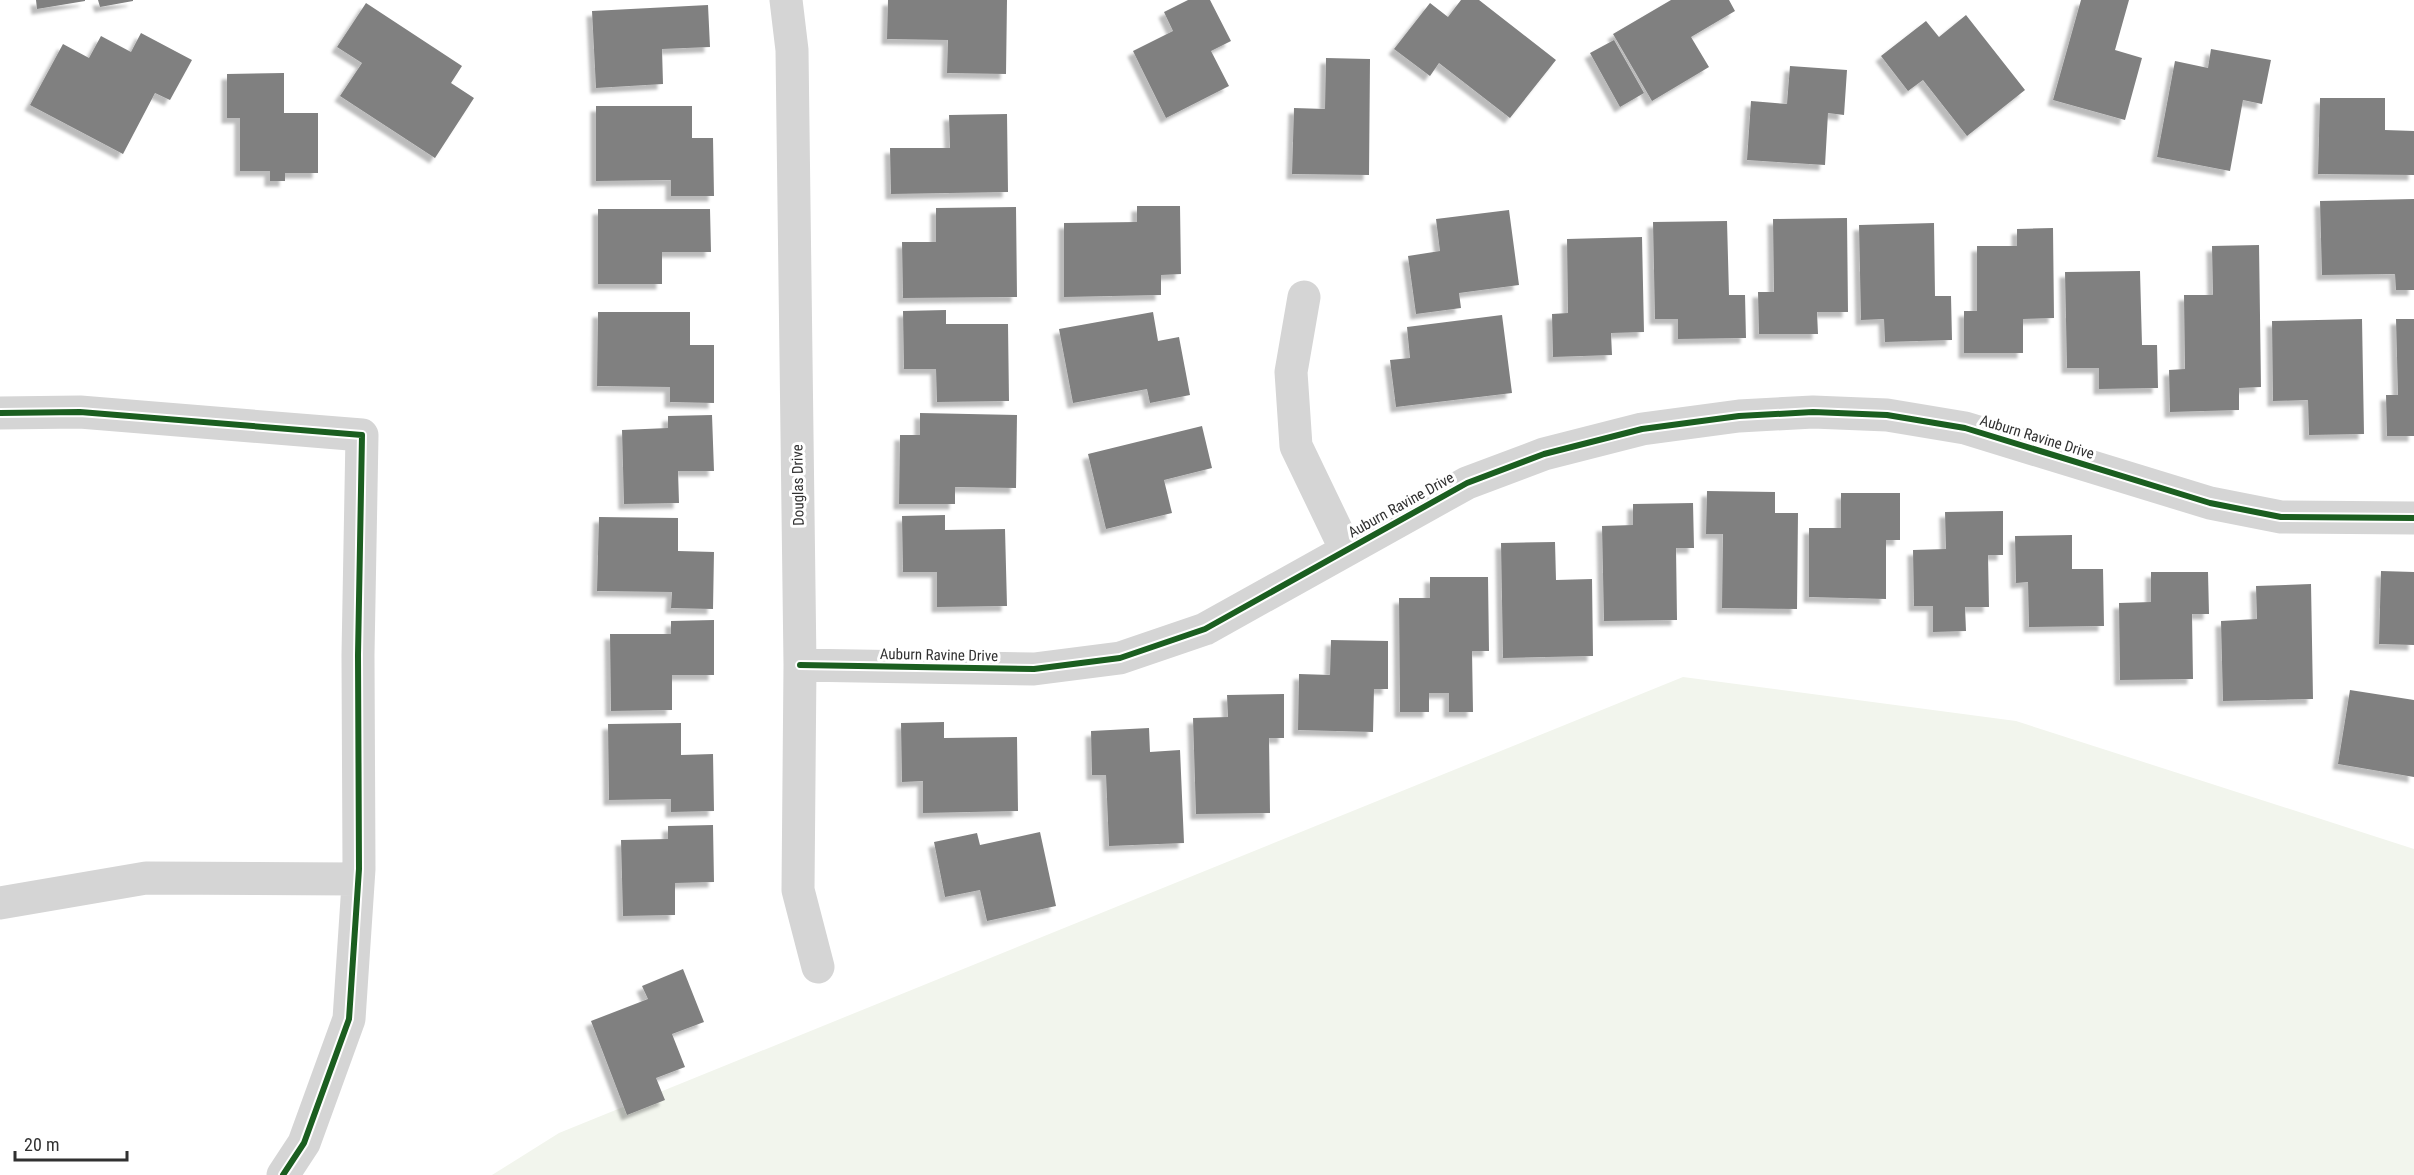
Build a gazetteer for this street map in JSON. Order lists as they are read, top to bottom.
{
  "streets": {
    "street": ["Auburn Ravine Drive", "Douglas Drive"]
  },
  "crossings": [
    ["Auburn Ravine Drive", "Douglas Drive"]
  ],
  "scale_bar": "20 m"
}
